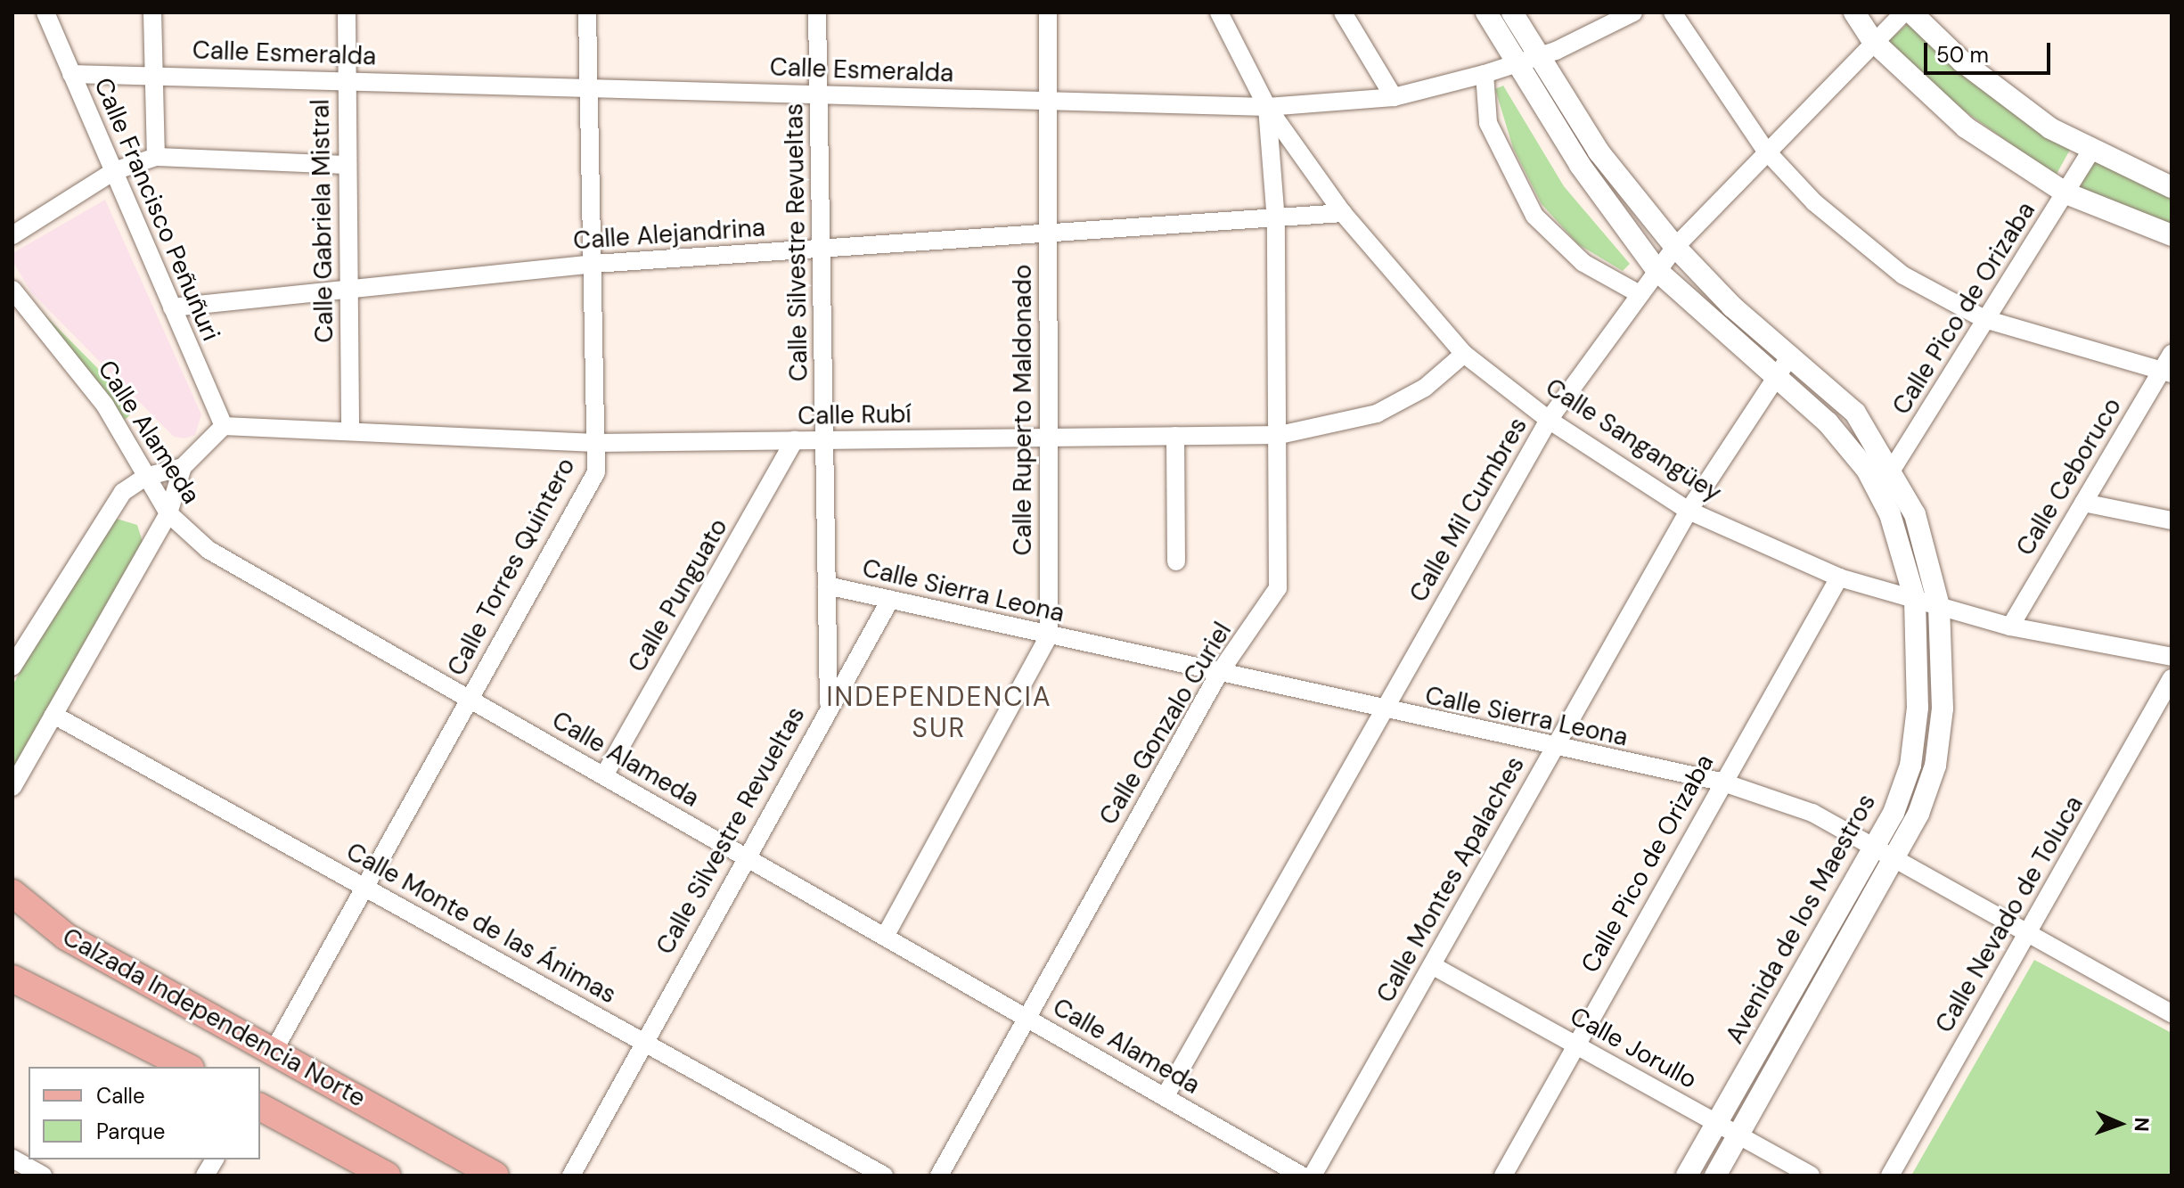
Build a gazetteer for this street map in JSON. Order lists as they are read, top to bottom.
{
  "streets": {
    "main road": ["Calzada Independencia Norte"],
    "street": [
      "Calle Esmeralda",
      "Calle Francisco Peñuñuri",
      "Calle Gabriela Mistral",
      "Calle Alejandrina",
      "Calle Silvestre Revueltas",
      "Calle Pico de Orizaba",
      "Calle Ruperto Maldonado",
      "Calle Rubí",
      "Calle Alameda",
      "Calle Sangangüey",
      "Calle Ceboruco",
      "Calle Mil Cumbres",
      "Calle Torres Quintero",
      "Calle Sierra Leona",
      "Calle Punguato",
      "Calle Gonzalo Curiel",
      "Calle Montes Apalaches",
      "Calle Nevado de Toluca",
      "Avenida de los Maestros",
      "Calle Monte de las Ánimas",
      "Calle Jorullo"
    ]
  },
  "crossings": [
    ["Calle Esmeralda", "Calle Francisco Peñuñuri"],
    ["Calle Esmeralda", "Calle Gabriela Mistral"],
    ["Calle Esmeralda", "Calle Silvestre Revueltas"],
    ["Calle Esmeralda", "Calle Ruperto Maldonado"],
    ["Calle Esmeralda", "Calle Sangangüey"],
    ["Calle Esmeralda", "Calle Torres Quintero"],
    ["Calle Esmeralda", "Calle Gonzalo Curiel"],
    ["Calle Esmeralda", "Avenida de los Maestros"],
    ["Calle Francisco Peñuñuri", "Calle Alejandrina"],
    ["Calle Francisco Peñuñuri", "Calle Rubí"],
    ["Calle Gabriela Mistral", "Calle Alejandrina"],
    ["Calle Gabriela Mistral", "Calle Rubí"],
    ["Calle Alejandrina", "Calle Silvestre Revueltas"],
    ["Calle Alejandrina", "Calle Ruperto Maldonado"],
    ["Calle Alejandrina", "Calle Sangangüey"],
    ["Calle Alejandrina", "Calle Torres Quintero"],
    ["Calle Alejandrina", "Calle Gonzalo Curiel"],
    ["Calle Silvestre Revueltas", "Calle Rubí"],
    ["Calle Silvestre Revueltas", "Calle Alameda"],
    ["Calle Silvestre Revueltas", "Calle Sierra Leona"],
    ["Calle Silvestre Revueltas", "Calle Monte de las Ánimas"],
    ["Calle Pico de Orizaba", "Calle Sangangüey"],
    ["Calle Pico de Orizaba", "Calle Sierra Leona"],
    ["Calle Pico de Orizaba", "Avenida de los Maestros"],
    ["Calle Pico de Orizaba", "Calle Jorullo"],
    ["Calle Ruperto Maldonado", "Calle Rubí"],
    ["Calle Ruperto Maldonado", "Calle Alameda"],
    ["Calle Ruperto Maldonado", "Calle Sierra Leona"],
    ["Calle Rubí", "Calle Sangangüey"],
    ["Calle Rubí", "Calle Torres Quintero"],
    ["Calle Rubí", "Calle Punguato"],
    ["Calle Rubí", "Calle Gonzalo Curiel"],
    ["Calle Alameda", "Calle Mil Cumbres"],
    ["Calle Alameda", "Calle Torres Quintero"],
    ["Calle Alameda", "Calle Punguato"],
    ["Calle Alameda", "Calle Gonzalo Curiel"],
    ["Calle Sangangüey", "Calle Ceboruco"],
    ["Calle Sangangüey", "Calle Mil Cumbres"],
    ["Calle Sangangüey", "Calle Gonzalo Curiel"],
    ["Calle Sangangüey", "Calle Montes Apalaches"],
    ["Calle Sangangüey", "Avenida de los Maestros"],
    ["Calle Mil Cumbres", "Calle Sierra Leona"],
    ["Calle Mil Cumbres", "Avenida de los Maestros"],
    ["Calle Torres Quintero", "Calle Monte de las Ánimas"],
    ["Calle Torres Quintero", "Calzada Independencia Norte"],
    ["Calle Sierra Leona", "Calle Gonzalo Curiel"],
    ["Calle Sierra Leona", "Calle Montes Apalaches"],
    ["Calle Sierra Leona", "Calle Nevado de Toluca"],
    ["Calle Sierra Leona", "Avenida de los Maestros"],
    ["Calle Montes Apalaches", "Avenida de los Maestros"],
    ["Calle Montes Apalaches", "Calle Jorullo"],
    ["Avenida de los Maestros", "Calle Jorullo"]
  ],
  "districts": ["INDEPENDENCIA SUR"],
  "legend": ["Calle", "Parque"],
  "scale_bar": "50 m",
  "north": "right"
}
